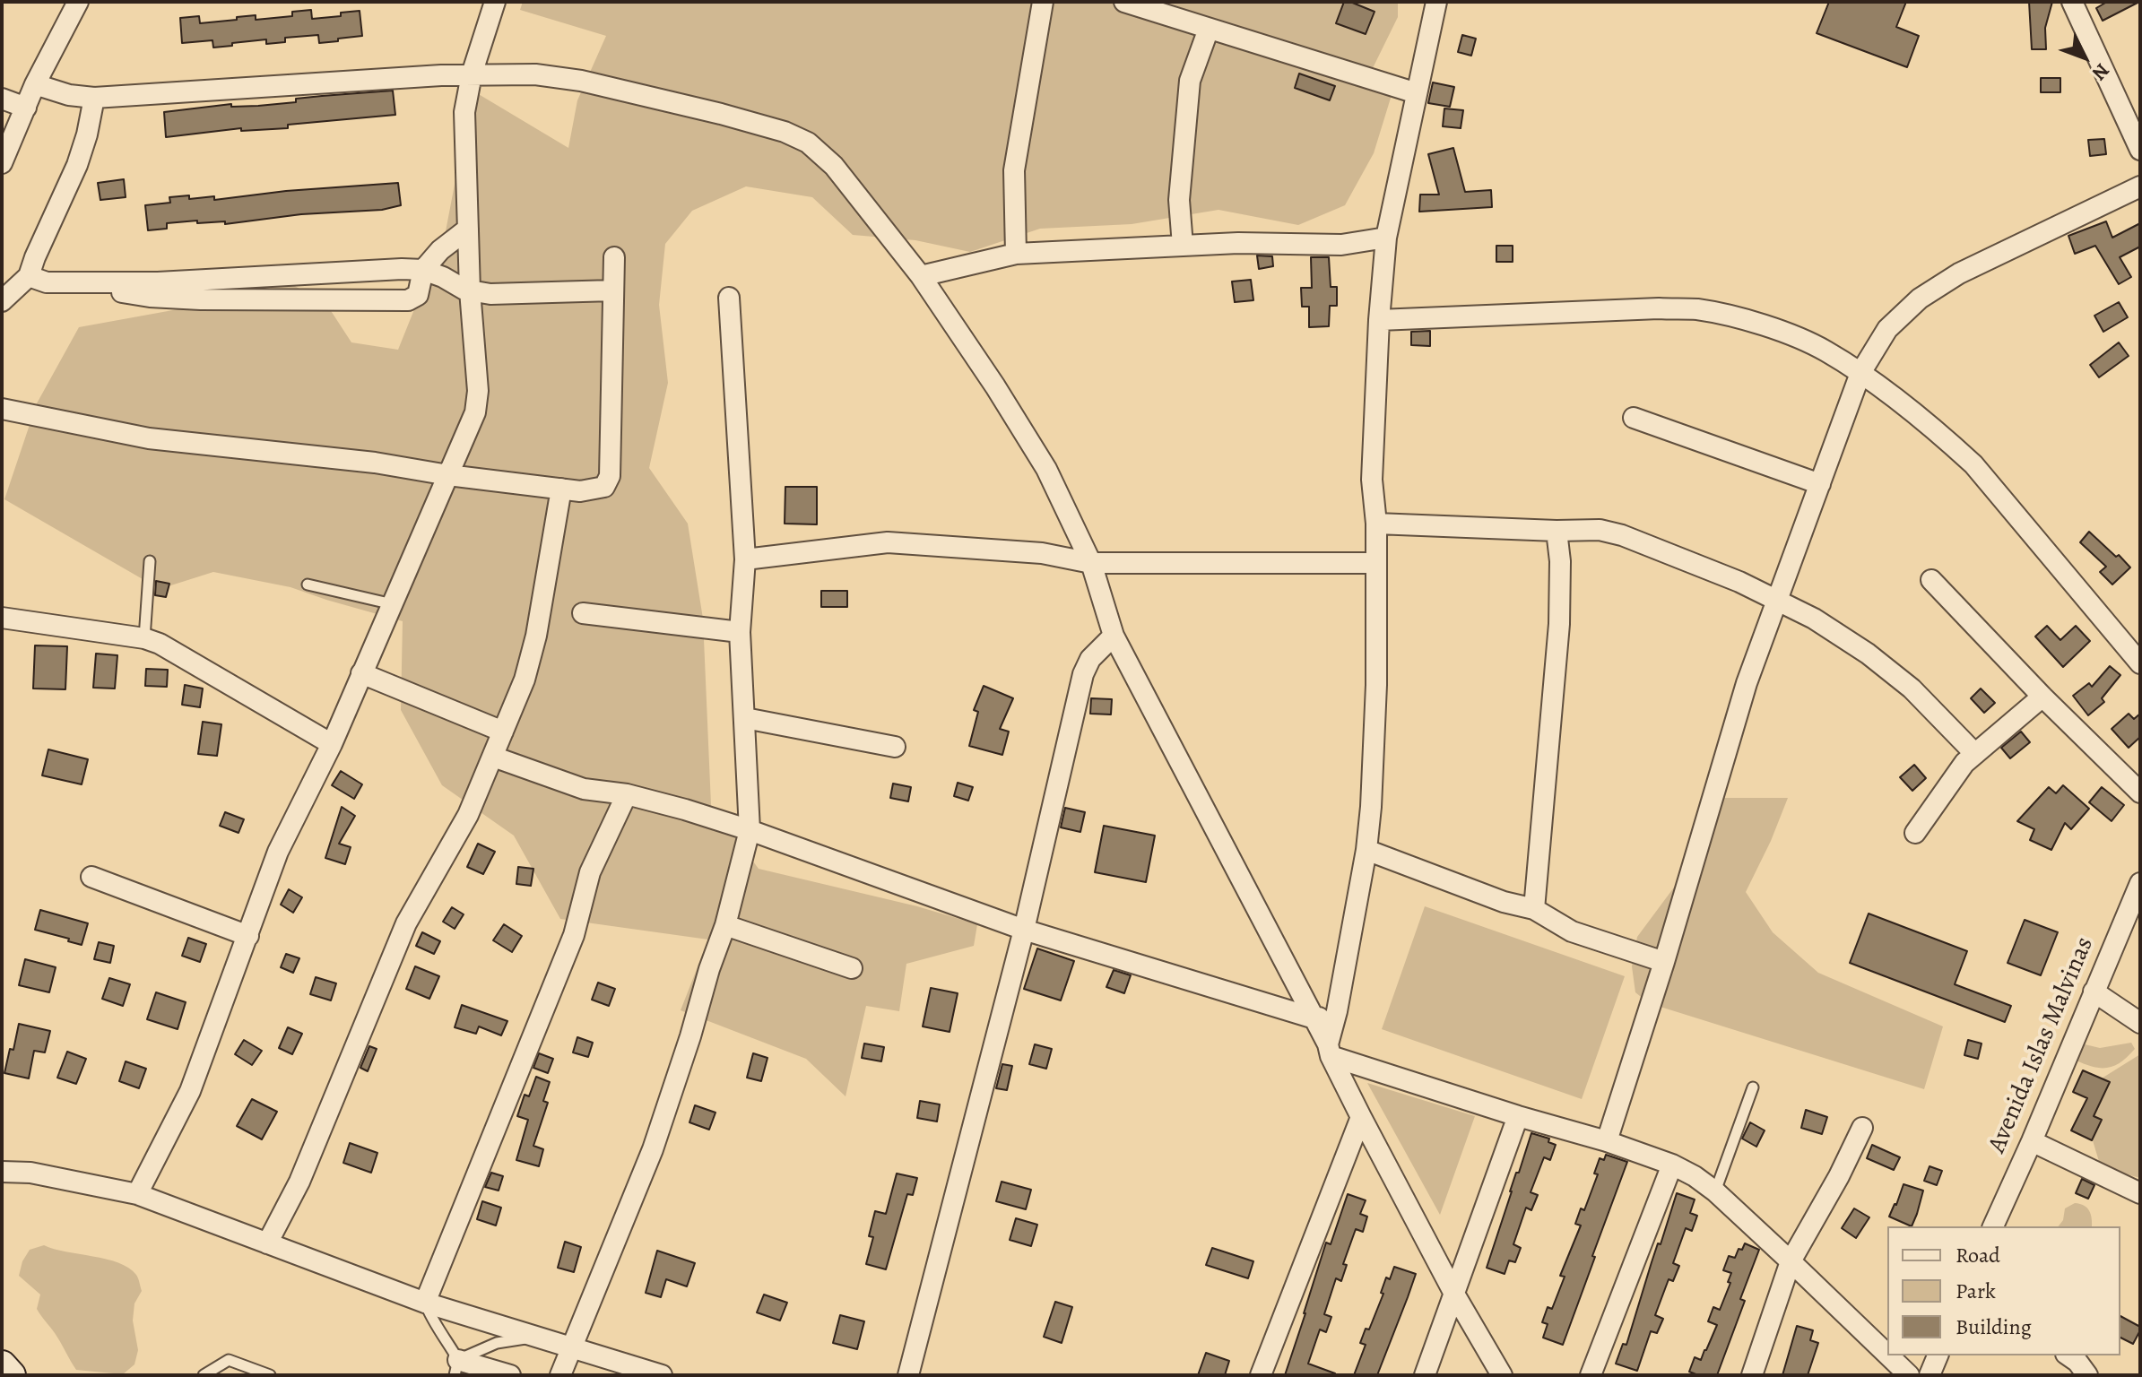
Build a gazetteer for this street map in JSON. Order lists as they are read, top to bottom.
{
  "streets": {
    "street": ["Avenida Islas Malvinas"]
  },
  "legend": ["Road", "Park", "Building"],
  "north": "bottom right"
}
